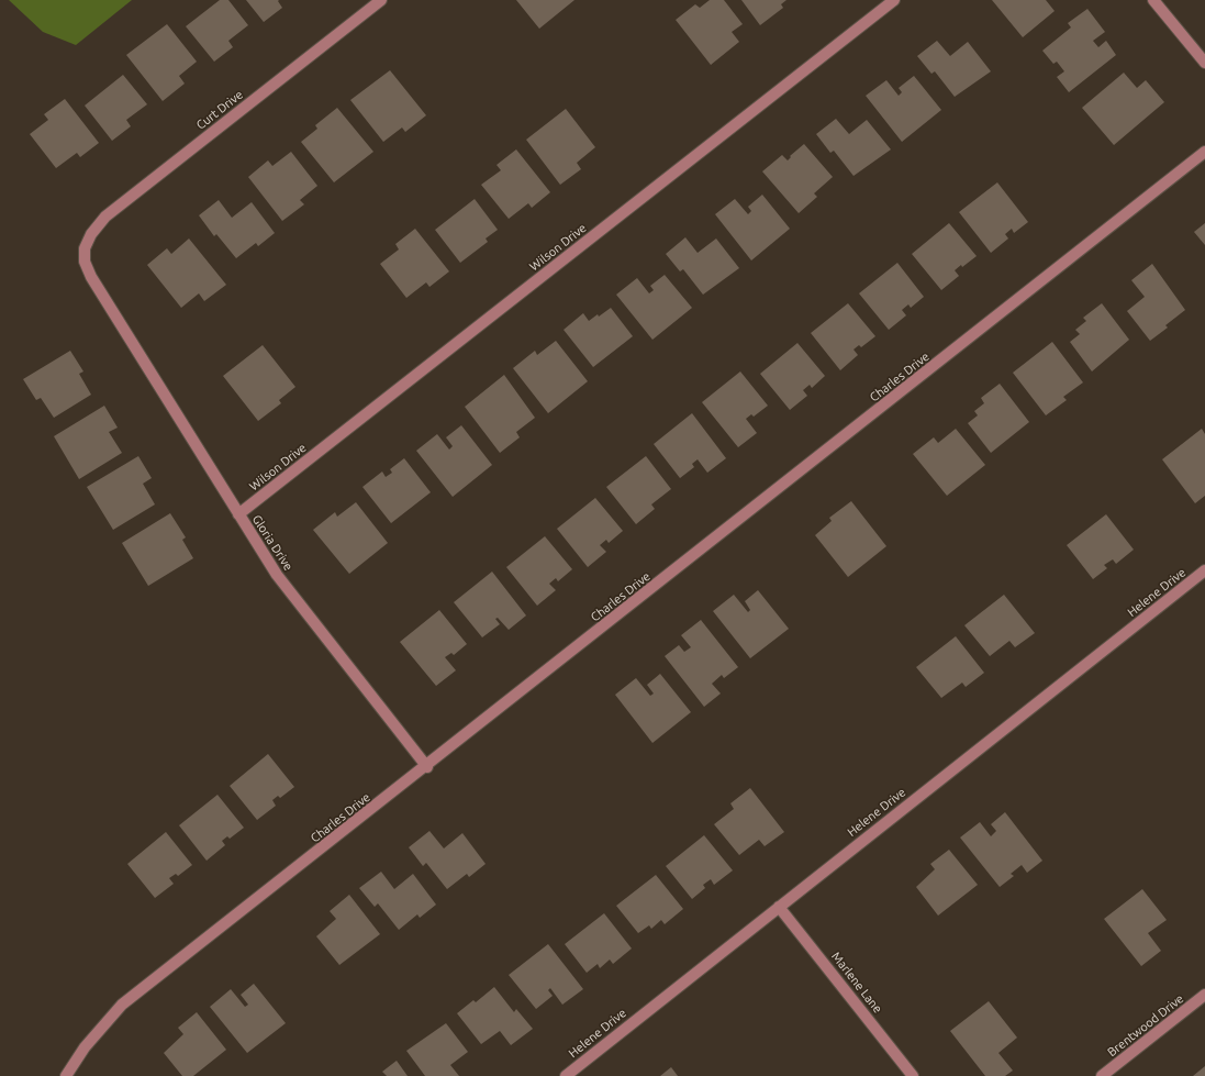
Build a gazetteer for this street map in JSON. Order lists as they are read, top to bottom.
{
  "streets": {
    "street": [
      "Curt Drive",
      "Wilson Drive",
      "Charles Drive",
      "Gloria Drive",
      "Helene Drive",
      "Marlene Lane",
      "Brentwood Drive"
    ]
  },
  "crossings": [
    ["Curt Drive", "Gloria Drive"],
    ["Wilson Drive", "Gloria Drive"],
    ["Charles Drive", "Gloria Drive"],
    ["Helene Drive", "Marlene Lane"]
  ]
}
